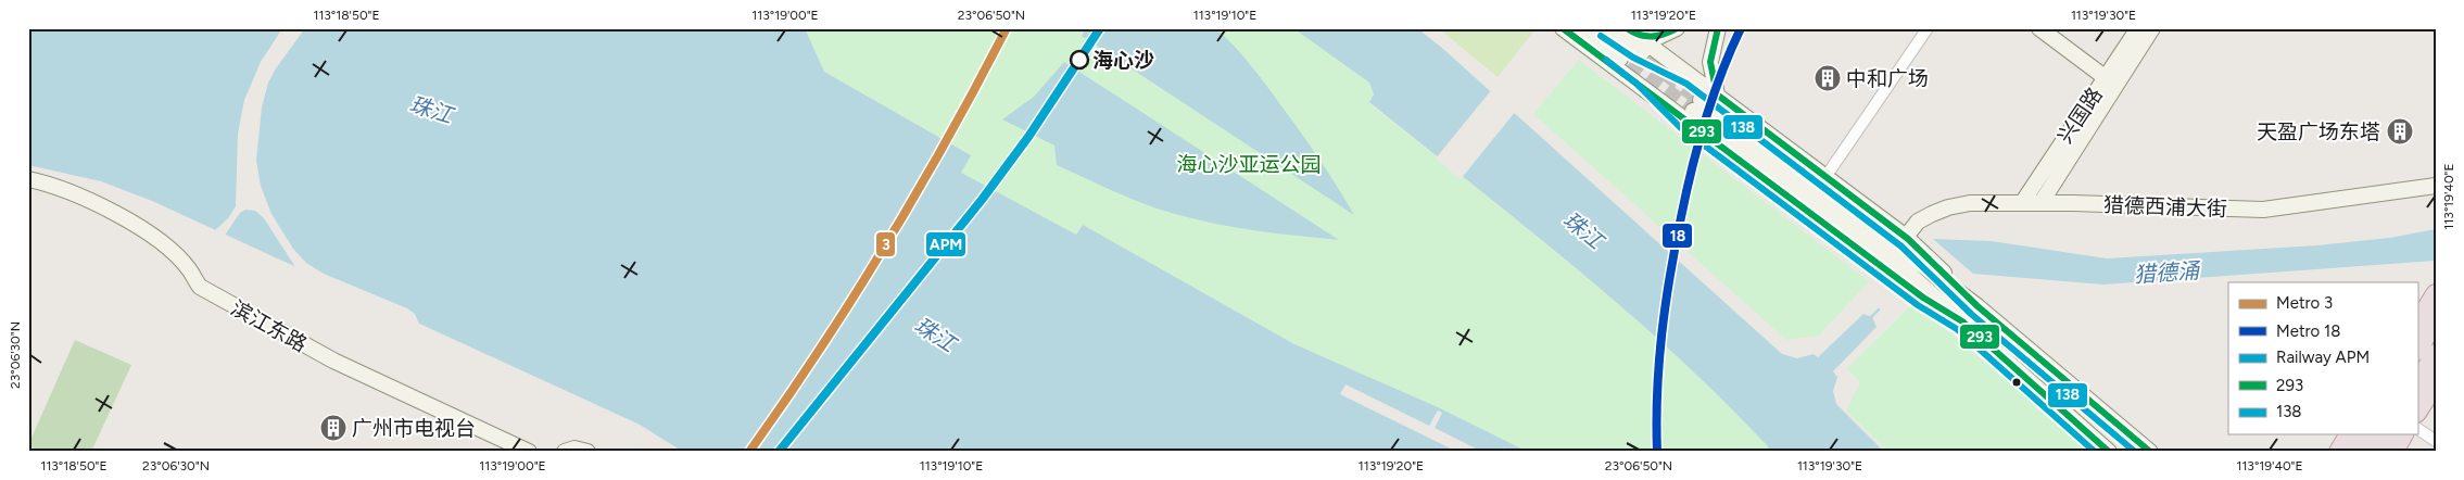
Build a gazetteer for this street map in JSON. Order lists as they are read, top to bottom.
{
  "streets": {
    "main road": ["兴国路", "猎德西浦大街", "滨江东路"]
  },
  "crossings": [
    ["兴国路", "猎德西浦大街"]
  ],
  "water": ["珠江", "猎德涌"],
  "parks": ["海心沙亚运公园"],
  "places": {
    "other": ["海心沙"],
    "building": ["中和广场", "天盈广场东塔", "广州市电视台"]
  },
  "lines": [
    "metro line 3",
    "metro line 18",
    "rail line APM",
    "transit line 293",
    "transit line 138"
  ],
  "legend": [
    "Metro 3",
    "Metro 18",
    "Railway APM",
    "293",
    "138"
  ],
  "coordinates": [
    "113°18'50\"E",
    "113°19'00\"E",
    "23°06'50\"N",
    "113°19'10\"E",
    "113°19'20\"E",
    "113°19'30\"E",
    "113°19'40\"E",
    "23°06'30\"N"
  ]
}
